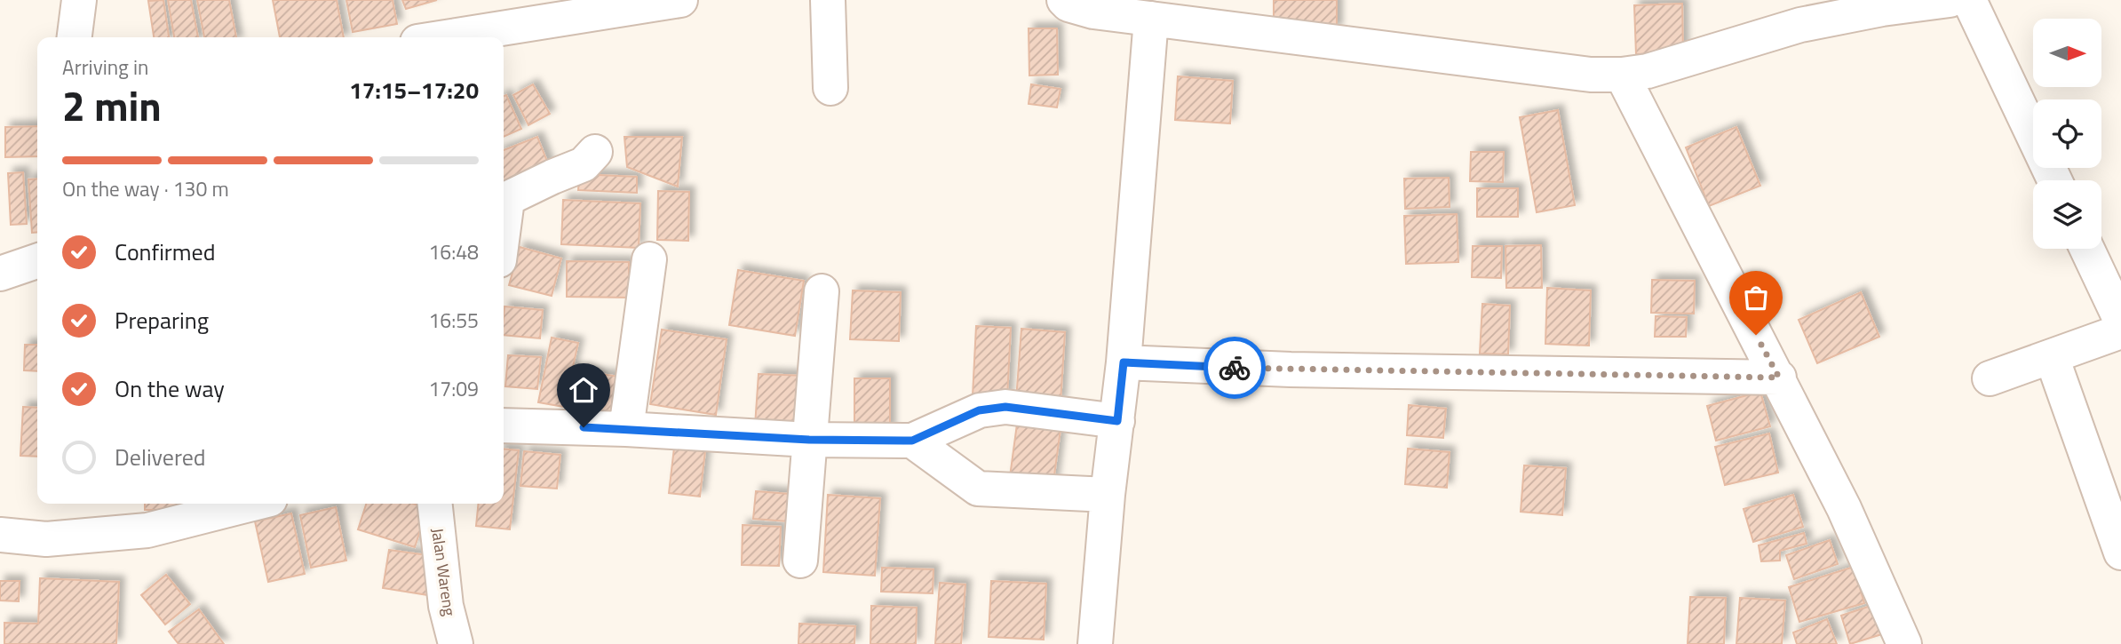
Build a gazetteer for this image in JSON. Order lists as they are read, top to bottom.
{
  "streets": {
    "street": ["Jalan Wareng"]
  },
  "north": "right",
  "page": {
    "heading": ["2 min", "Arriving in", "17:15–17:20"],
    "bar": "On the way · 130 m",
    "list": [
      ["Confirmed", "16:48"],
      ["Preparing", "16:55"],
      ["On the way", "17:09"],
      "Delivered"
    ]
  }
}
